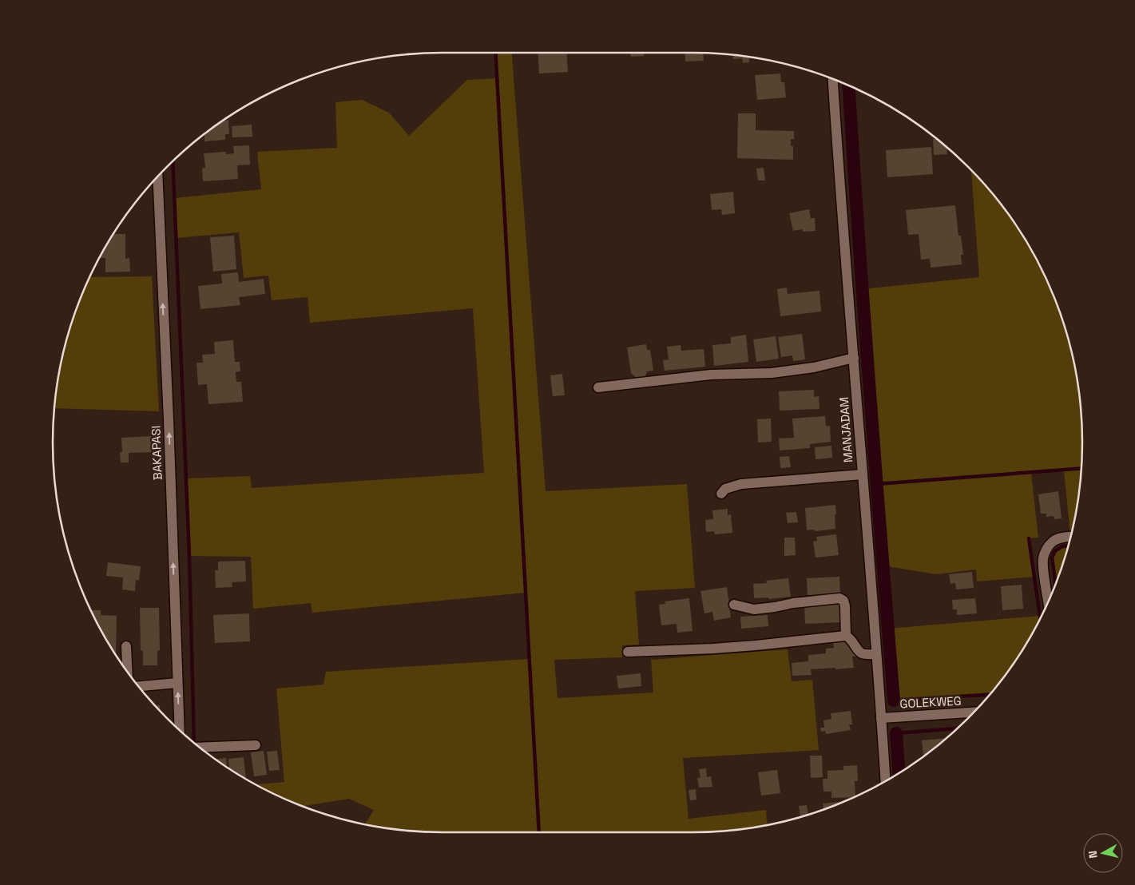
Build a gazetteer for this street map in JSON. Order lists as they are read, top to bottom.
{
  "streets": {
    "street": ["MANJADAM", "BAKAPASI", "GOLEKWEG"]
  },
  "crossings": [
    ["MANJADAM", "GOLEKWEG"]
  ],
  "one_way": ["BAKAPASI"],
  "north": "left"
}
